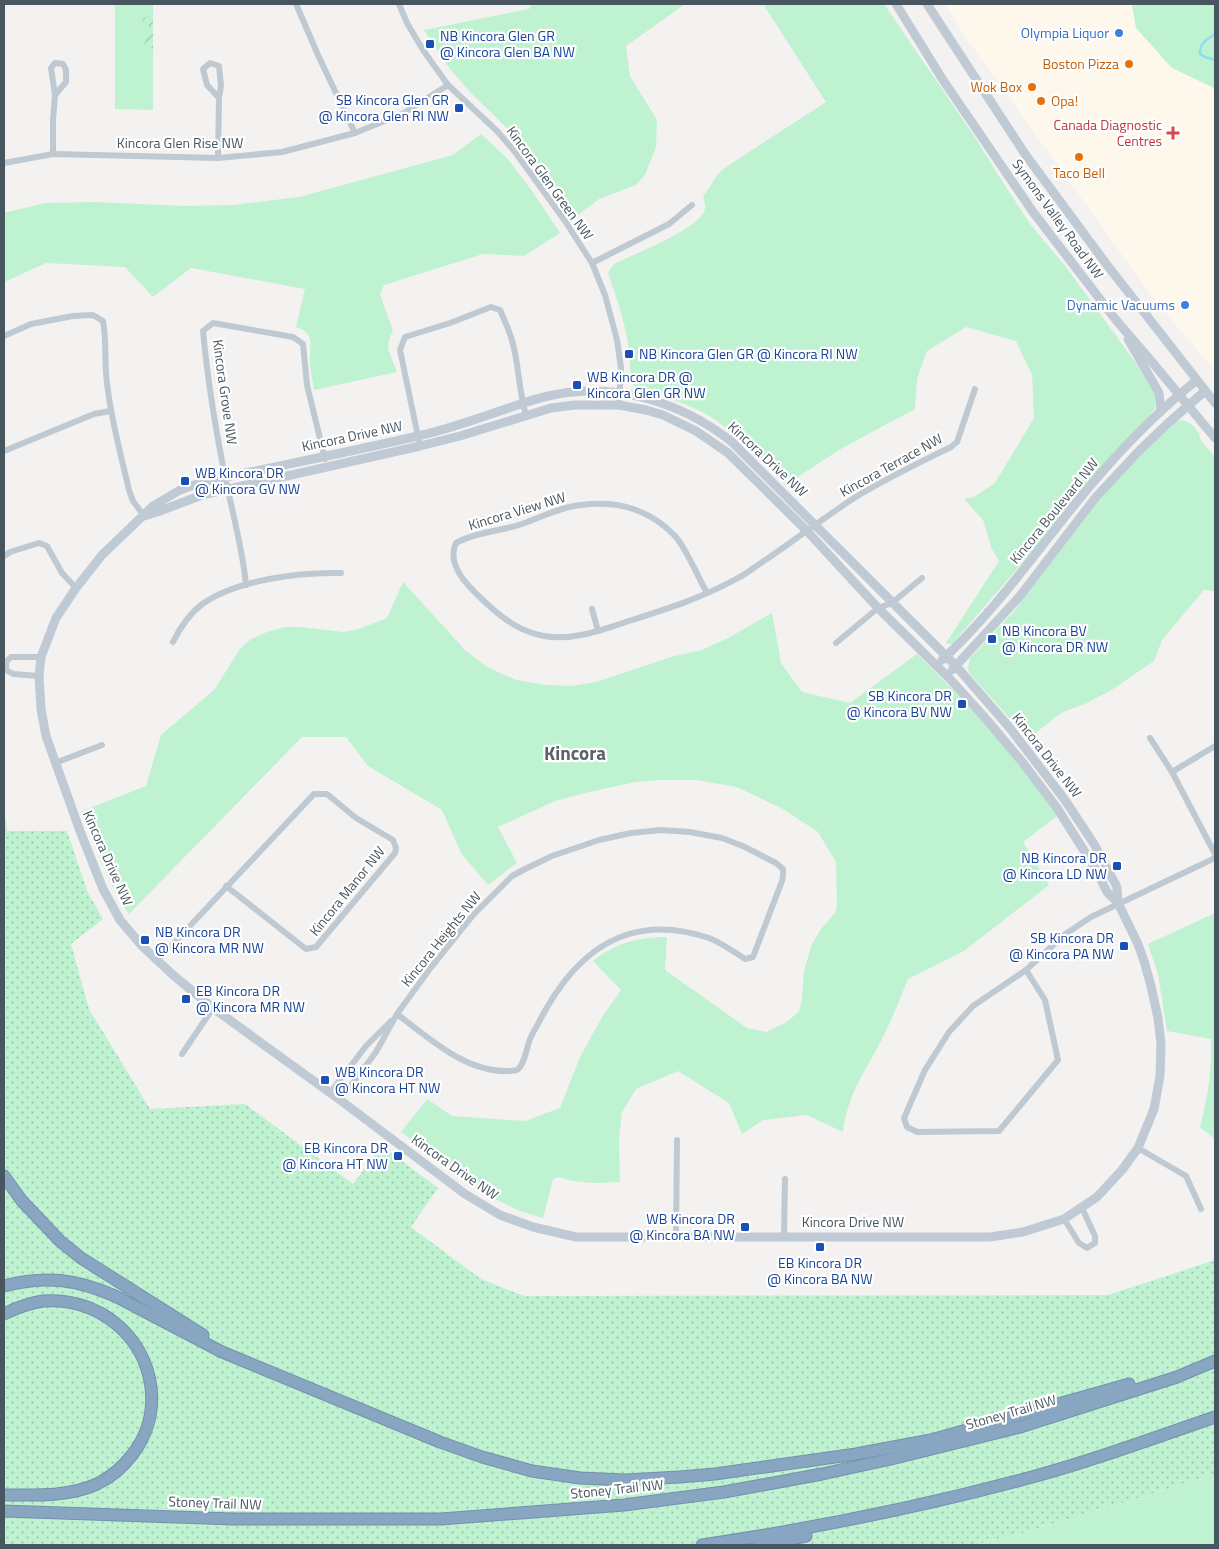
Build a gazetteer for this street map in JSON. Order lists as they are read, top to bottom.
{
  "streets": {
    "highway": ["Stoney Trail NW"],
    "street": [
      "Kincora Glen Rise NW",
      "Kincora Glen Green NW",
      "Symons Valley Road NW",
      "Kincora Grove NW",
      "Kincora Drive NW",
      "Kincora Terrace NW",
      "Kincora View NW",
      "Kincora Boulevard NW",
      "Kincora Manor NW",
      "Kincora Heights NW"
    ]
  },
  "crossings": [
    ["Kincora Glen Rise NW", "Kincora Glen Green NW"],
    ["Kincora Glen Green NW", "Kincora Drive NW"],
    ["Symons Valley Road NW", "Kincora Boulevard NW"],
    ["Kincora Grove NW", "Kincora Drive NW"],
    ["Kincora Drive NW", "Kincora Terrace NW"],
    ["Kincora Drive NW", "Kincora View NW"],
    ["Kincora Drive NW", "Kincora Boulevard NW"],
    ["Kincora Drive NW", "Kincora Manor NW"],
    ["Kincora Drive NW", "Kincora Heights NW"],
    ["Kincora Terrace NW", "Kincora View NW"]
  ],
  "districts": ["Kincora"],
  "places": {
    "other": [
      "Olympia Liquor",
      "Boston Pizza",
      "Wok Box",
      "Opa!",
      "Taco Bell",
      "Dynamic Vacuums"
    ],
    "transit": [
      "NB Kincora Glen GR @ Kincora Glen BA NW",
      "SB Kincora Glen GR @ Kincora Glen RI NW",
      "NB Kincora Glen GR @ Kincora RI NW",
      "WB Kincora DR @ Kincora Glen GR NW",
      "WB Kincora DR @ Kincora GV NW",
      "NB Kincora BV @ Kincora DR NW",
      "SB Kincora DR @ Kincora BV NW",
      "NB Kincora DR @ Kincora LD NW",
      "NB Kincora DR @ Kincora MR NW",
      "SB Kincora DR @ Kincora PA NW",
      "EB Kincora DR @ Kincora MR NW",
      "WB Kincora DR @ Kincora HT NW",
      "EB Kincora DR @ Kincora HT NW",
      "WB Kincora DR @ Kincora BA NW",
      "EB Kincora DR @ Kincora BA NW"
    ],
    "health": ["Canada Diagnostic Centres"]
  }
}
